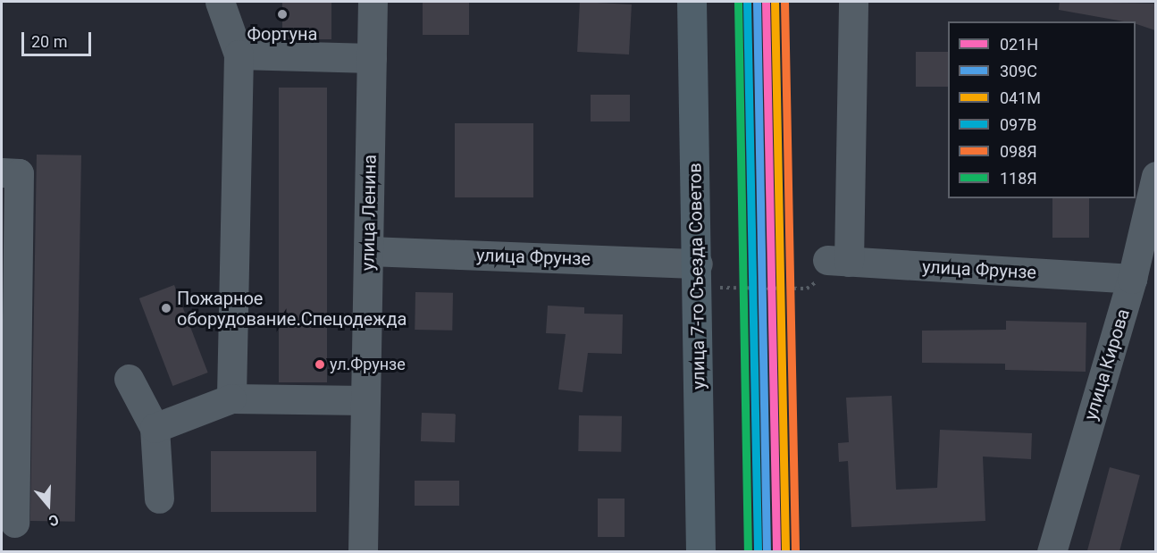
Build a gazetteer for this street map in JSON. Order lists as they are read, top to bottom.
{
  "streets": {
    "main road": ["улица 7-го Съезда Советов"],
    "street": ["улица Ленина", "улица Фрунзе", "улица Кирова"]
  },
  "crossings": [
    ["улица Ленина", "улица Фрунзе"],
    ["улица Фрунзе", "улица 7-го Съезда Советов"],
    ["улица Фрунзе", "улица Кирова"]
  ],
  "places": ["Фортуна", "Пожарное оборудование.Спецодежда", "ул.Фрунзе"],
  "lines": [
    "transit line 021Н",
    "transit line 309С",
    "transit line 041М",
    "transit line 097В",
    "transit line 098Я",
    "transit line 118Я"
  ],
  "legend": [
    "021Н",
    "309С",
    "041М",
    "097В",
    "098Я",
    "118Я"
  ],
  "scale_bar": "20 m",
  "north": "bottom"
}
